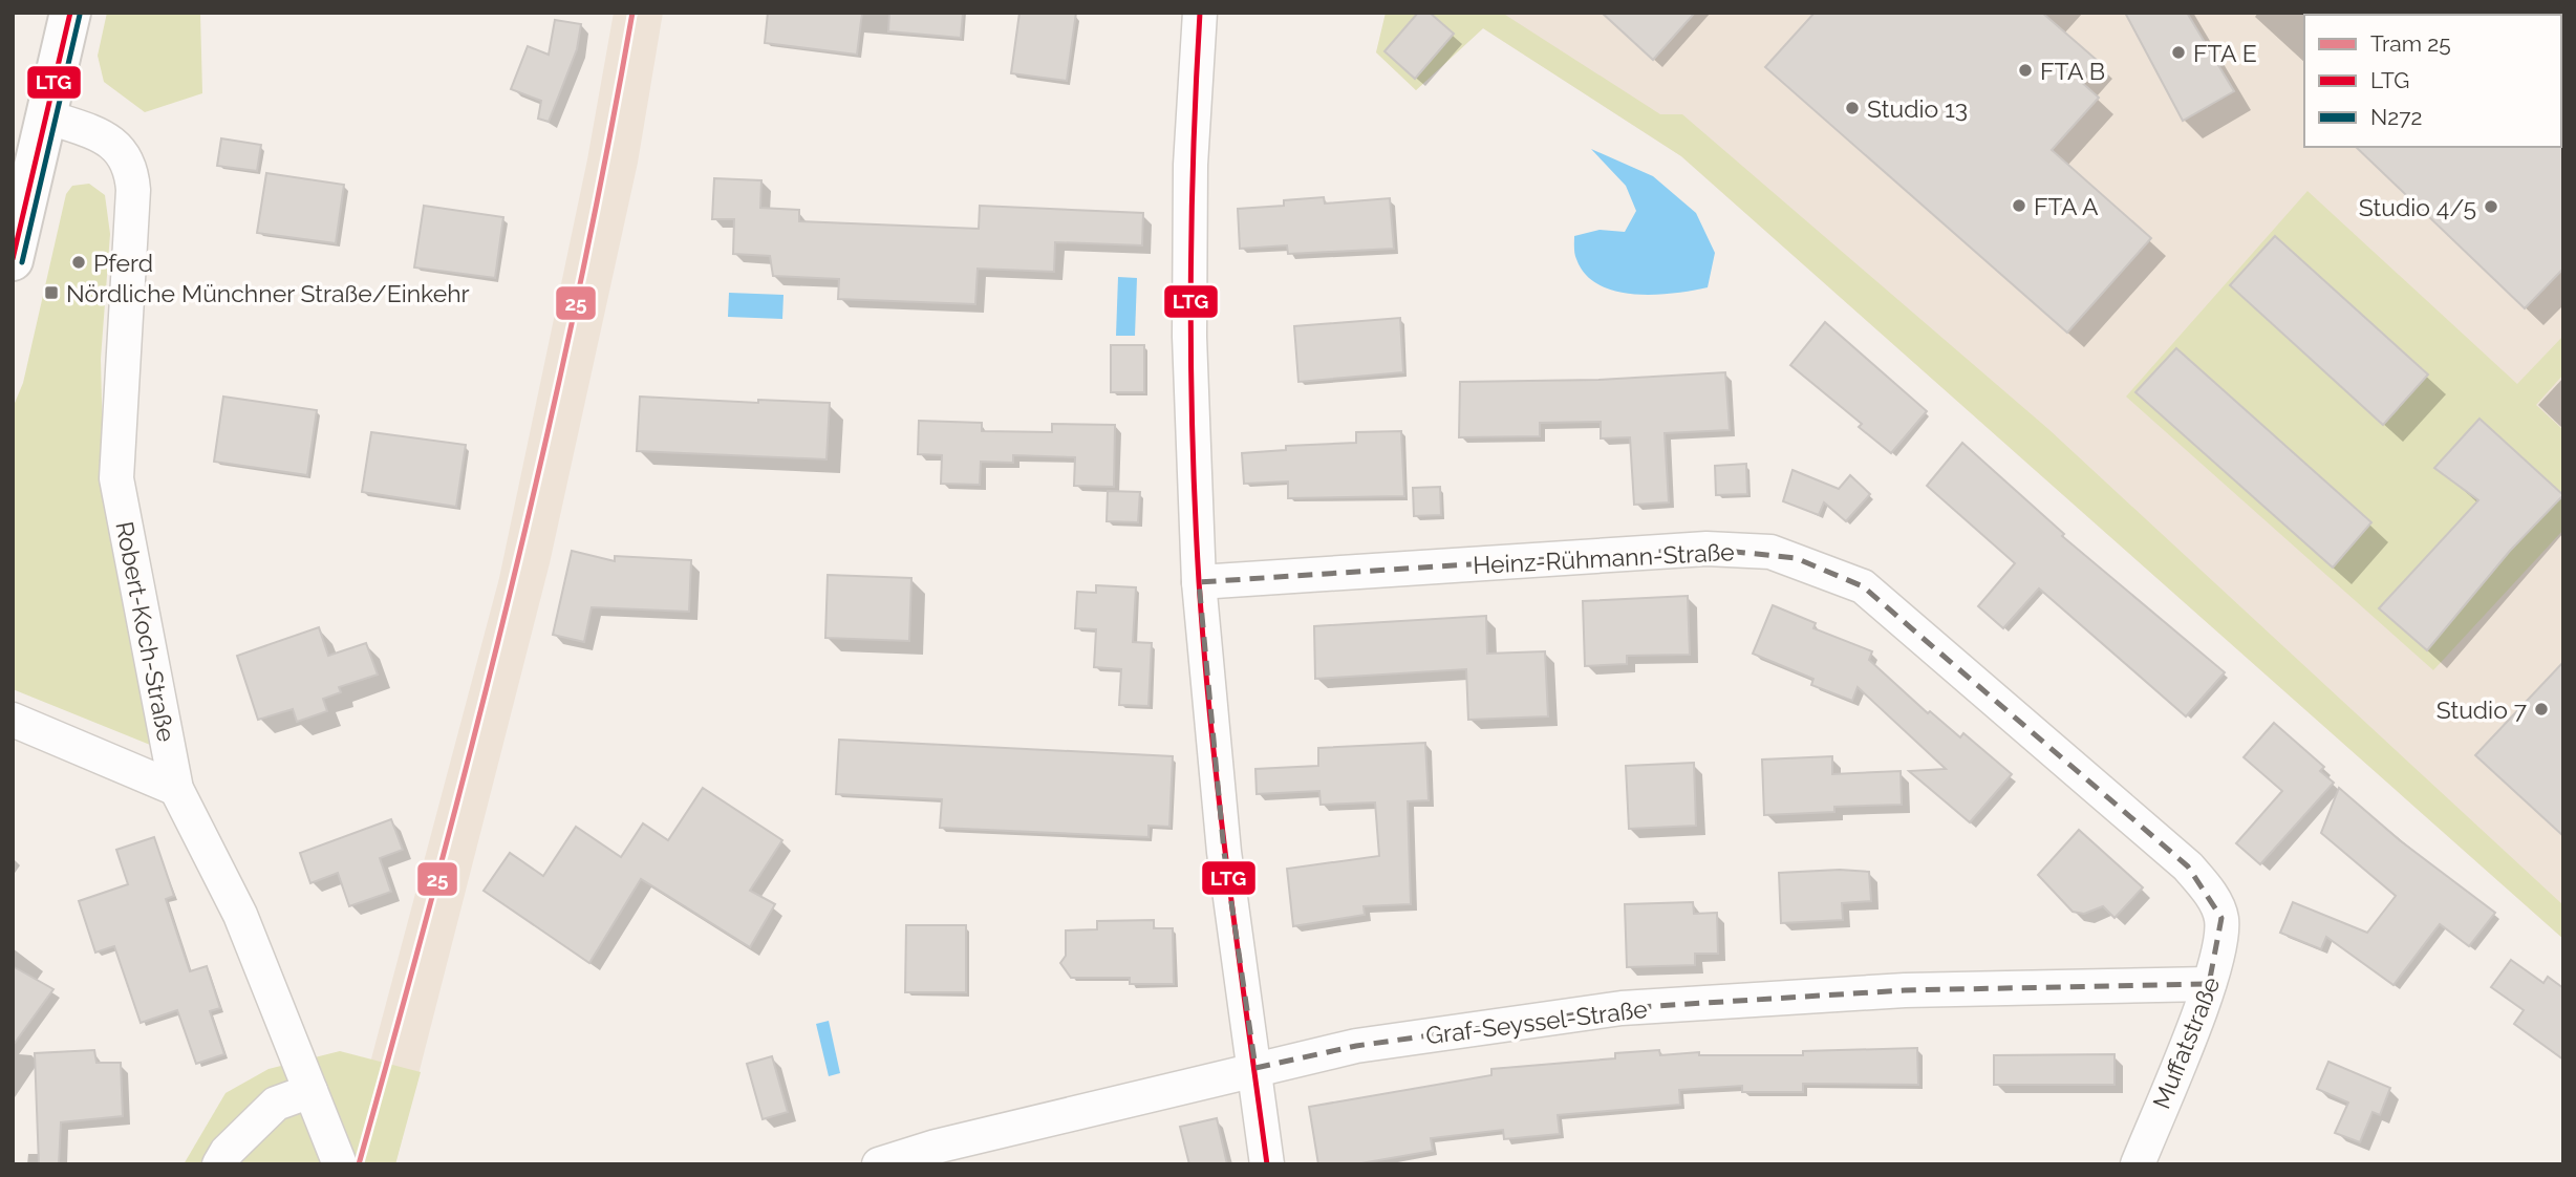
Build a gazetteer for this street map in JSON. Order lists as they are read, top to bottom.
{
  "streets": {
    "street": [
      "Heinz-Rühmann-Straße",
      "Robert-Koch-Straße",
      "Graf-Seyssel-Straße",
      "Muffatstraße"
    ]
  },
  "crossings": [
    ["Heinz-Rühmann-Straße", "Muffatstraße"],
    ["Graf-Seyssel-Straße", "Muffatstraße"]
  ],
  "places": {
    "other": [
      "FTA E",
      "FTA B",
      "Studio 13",
      "FTA A",
      "Studio 4/5",
      "Pferd",
      "Studio 7"
    ],
    "transit": ["Nördliche Münchner Straße/Einkehr"]
  },
  "lines": ["tram line 25", "transit line LTG", "transit line N272"],
  "legend": ["Tram 25", "LTG", "N272"]
}
